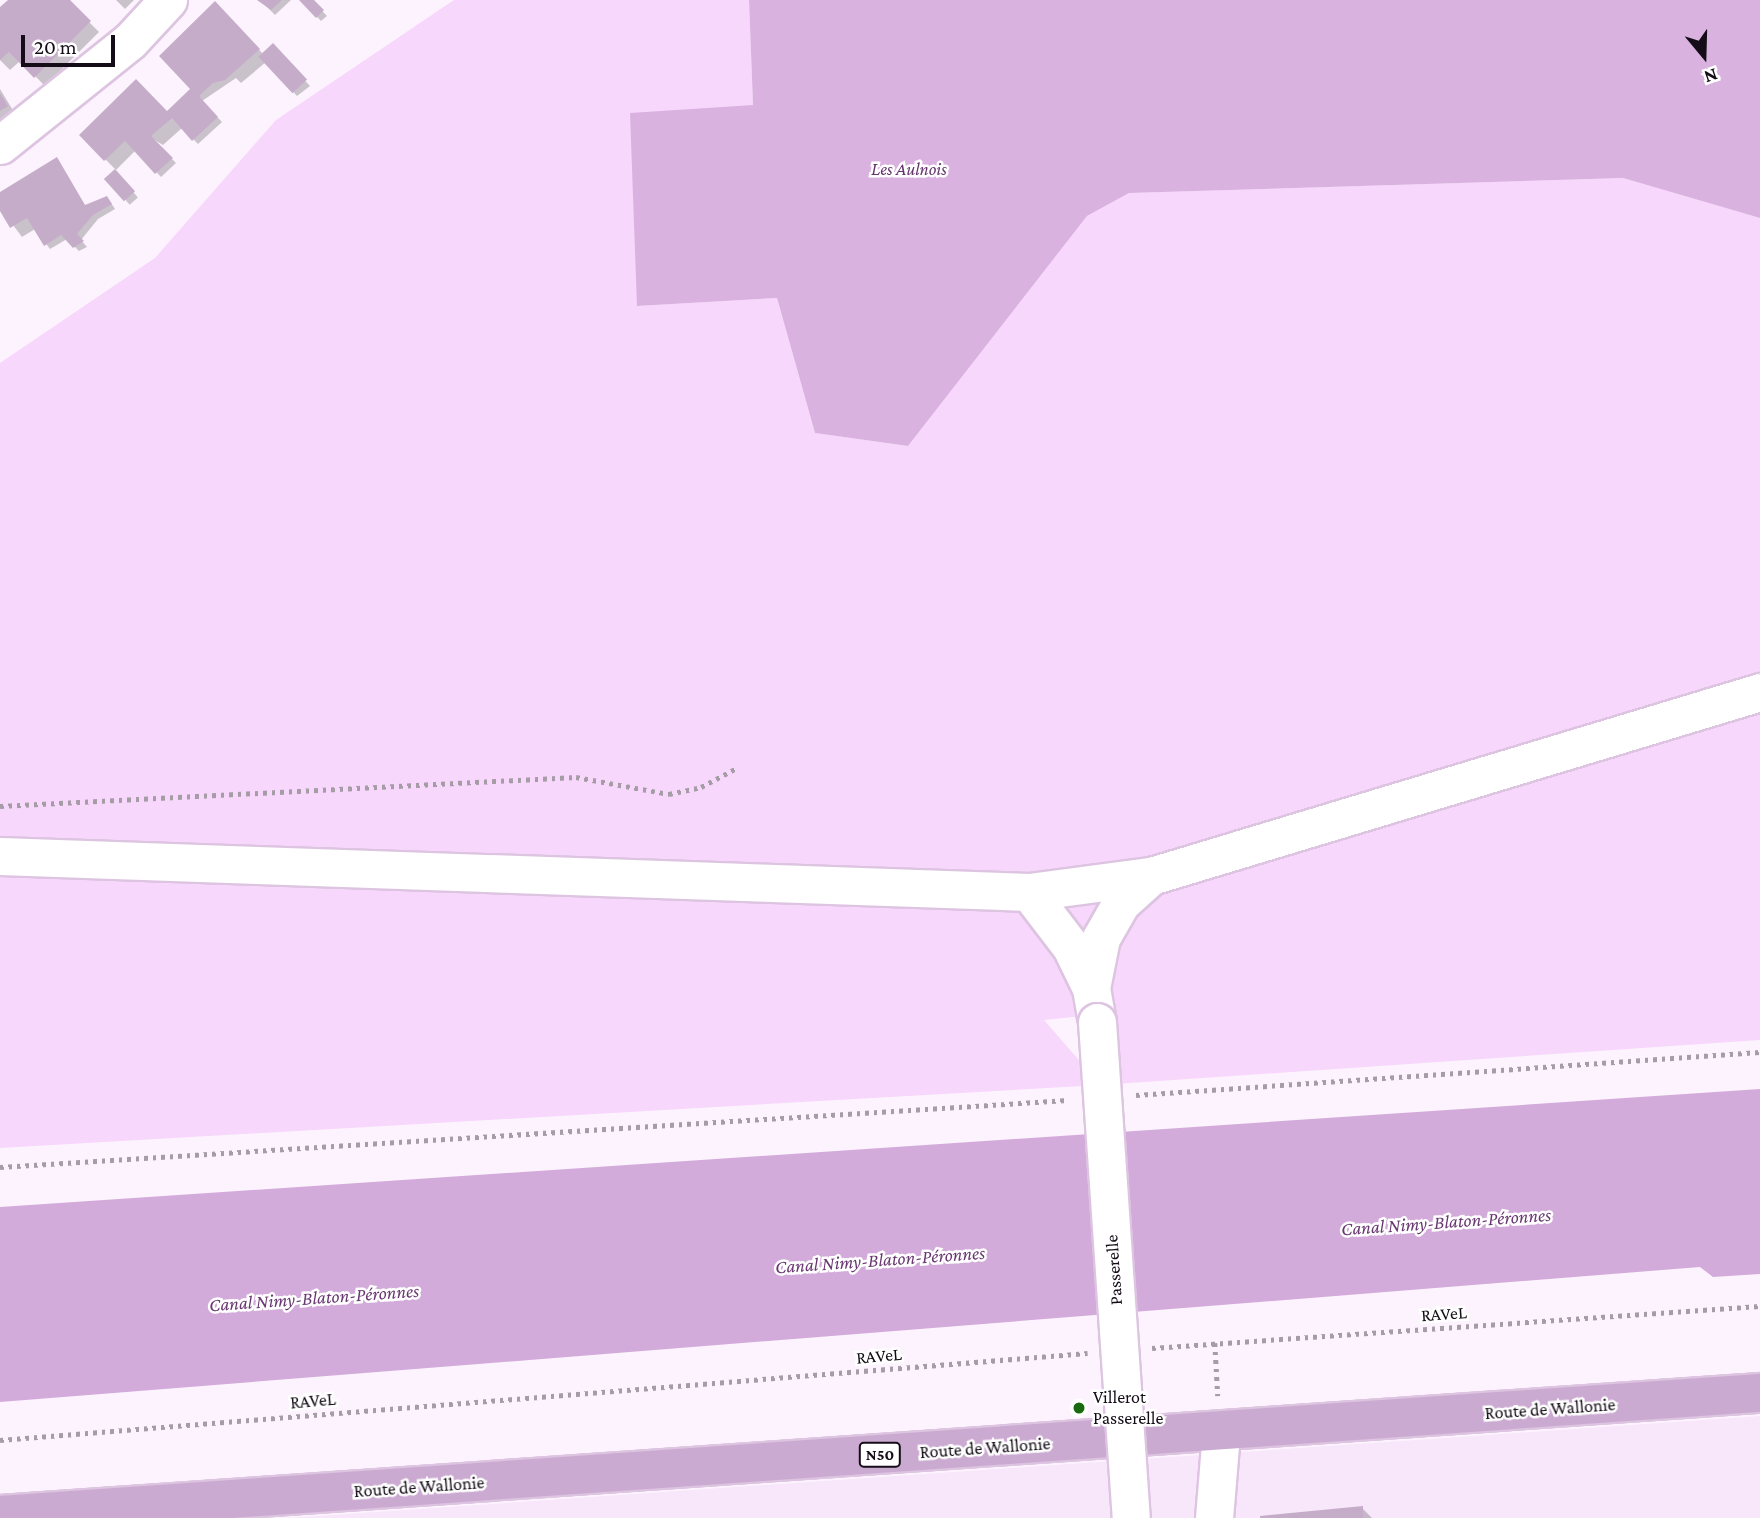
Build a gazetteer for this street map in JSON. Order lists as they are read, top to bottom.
{
  "streets": {
    "main road": ["Route de Wallonie", "N50"],
    "street": ["Passerelle"],
    "path": ["RAVeL"]
  },
  "water": ["Canal Nimy-Blaton-Péronnes"],
  "parks": ["Les Aulnois"],
  "places": ["Villerot Passerelle"],
  "scale_bar": "20 m",
  "north": "bottom"
}
